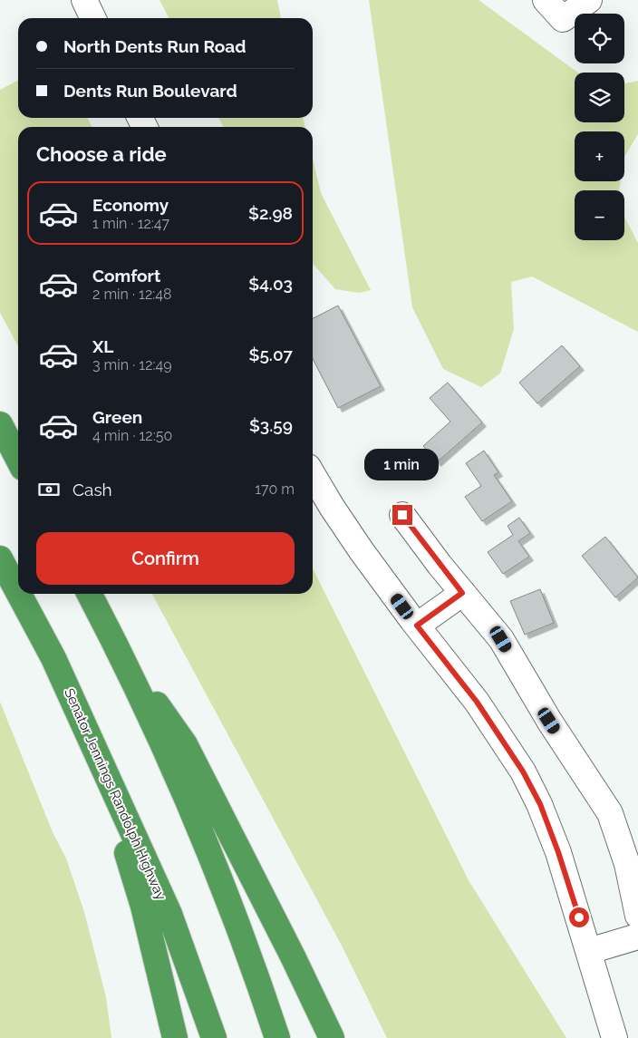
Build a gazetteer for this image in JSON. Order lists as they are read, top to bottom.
{
  "streets": {
    "highway": ["Senator Jennings Randolph Highway"]
  },
  "page": {
    "map_buttons": ["+", "−"],
    "banner": ["North Dents Run Road", "Dents Run Boulevard"],
    "heading": "Choose a ride",
    "list": [
      {
        "name": "Economy",
        "note": "1 min · 12:47",
        "value": "$2.98"
      },
      {
        "name": "Comfort",
        "note": "2 min · 12:48",
        "value": "$4.03"
      },
      {
        "name": "XL",
        "note": "3 min · 12:49",
        "value": "$5.07"
      },
      {
        "name": "Green",
        "note": "4 min · 12:50",
        "value": "$3.59"
      }
    ],
    "bubble": "1 min",
    "pay": ["Cash", "170 m"],
    "buttons": "Confirm"
  }
}
